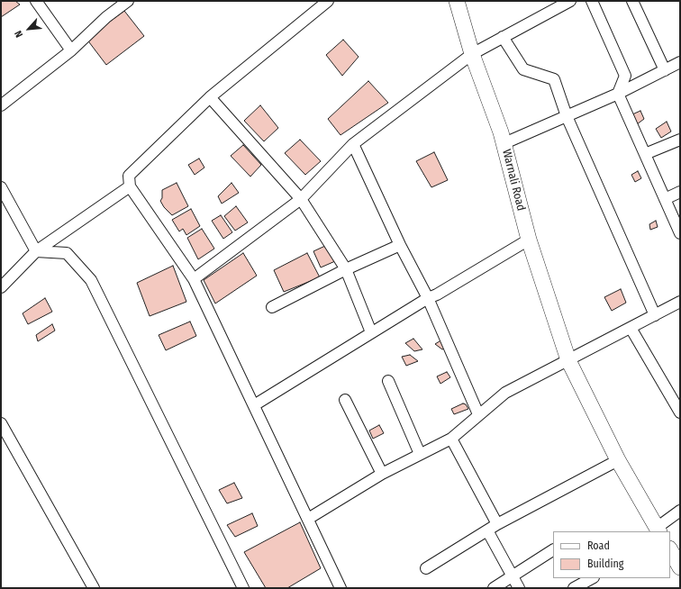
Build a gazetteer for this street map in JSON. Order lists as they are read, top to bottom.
{
  "streets": {
    "main road": ["Warnali Road"]
  },
  "legend": ["Road", "Building"],
  "north": "bottom left"
}
